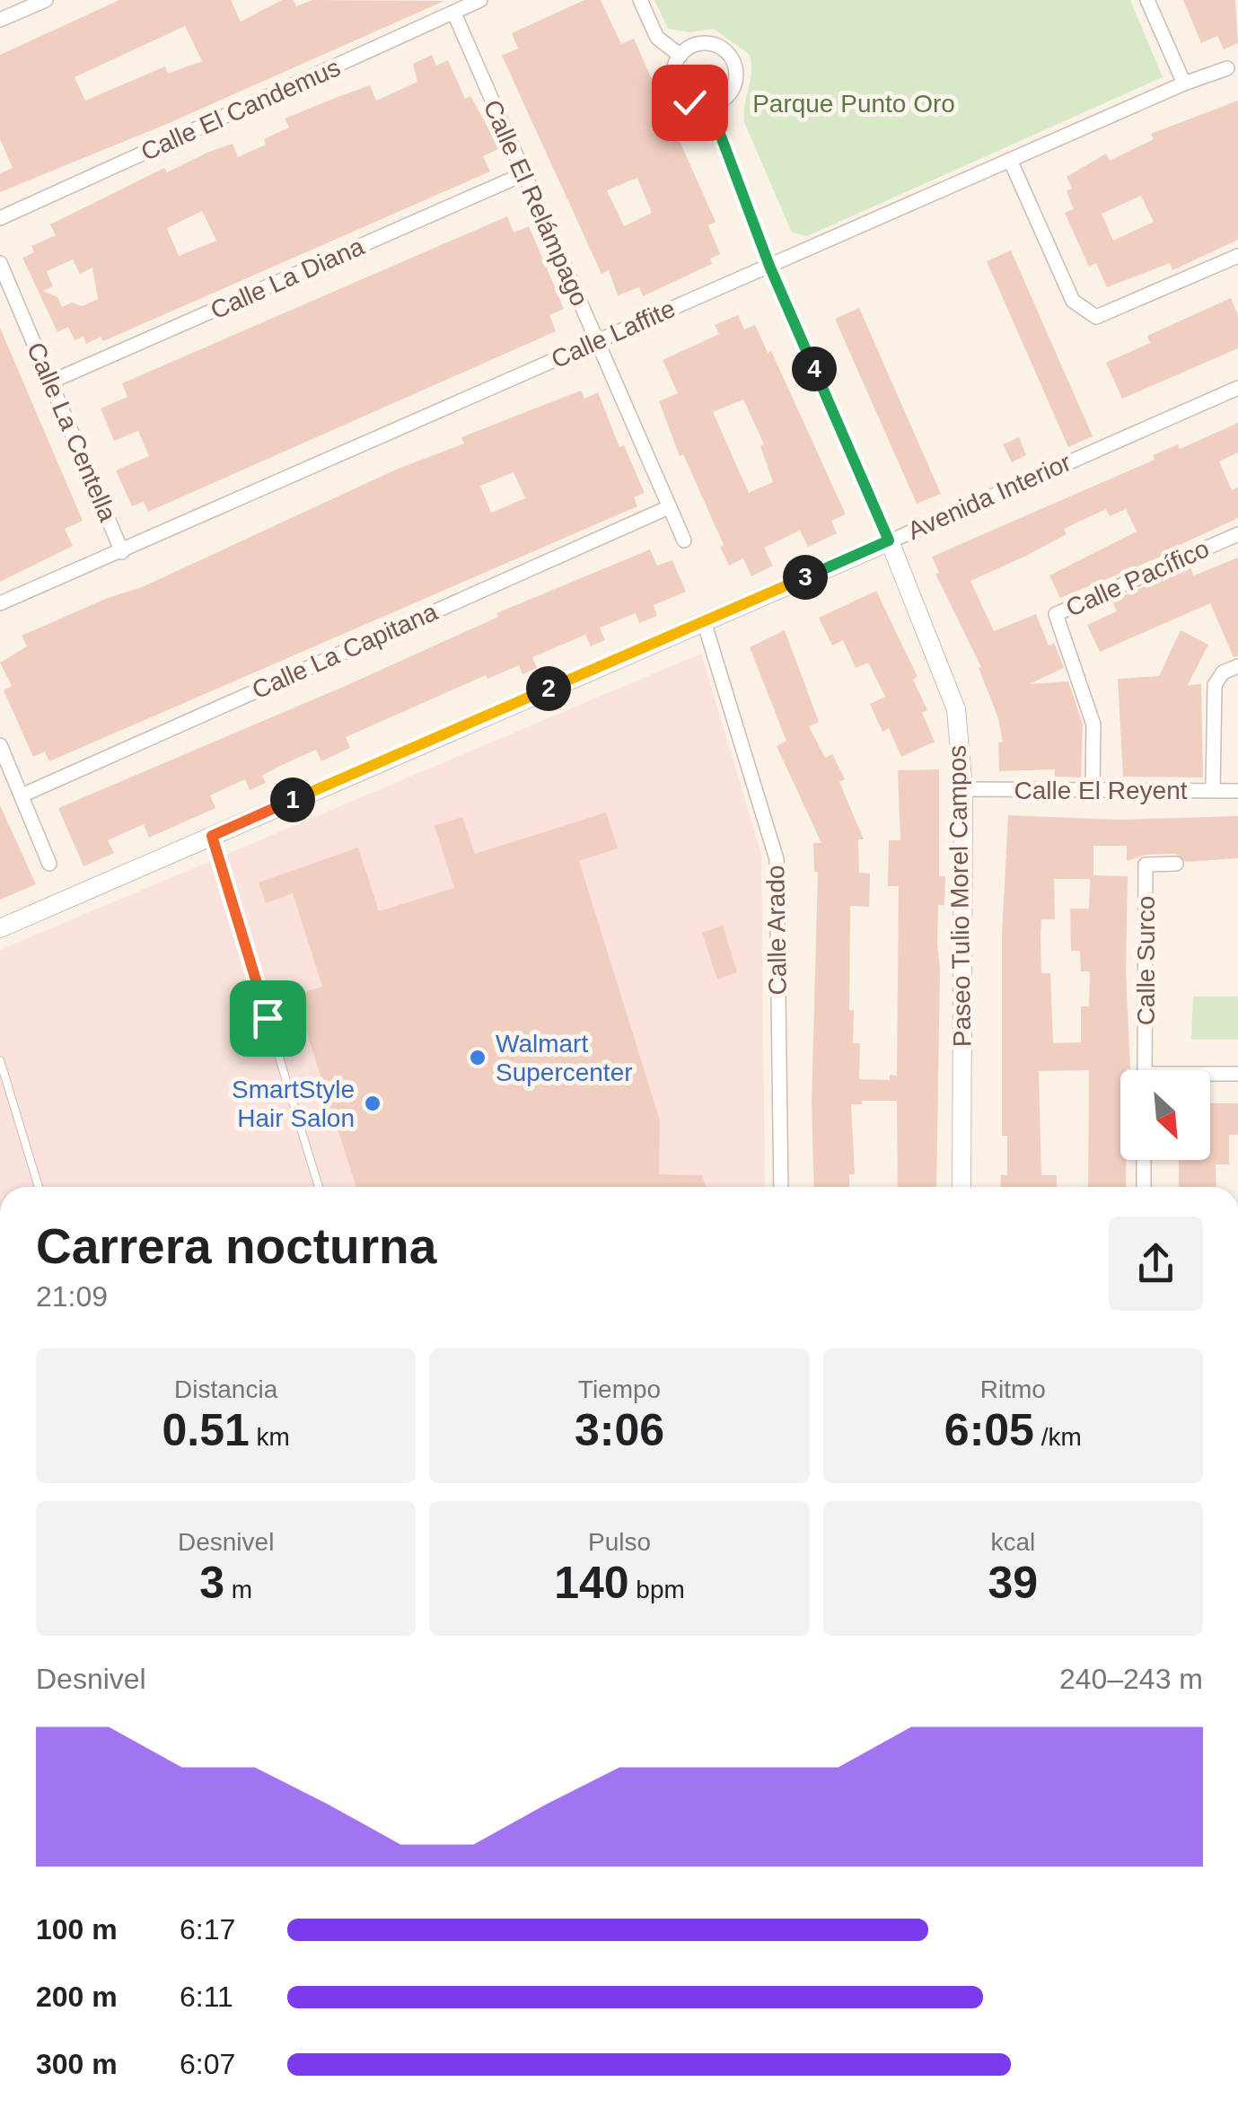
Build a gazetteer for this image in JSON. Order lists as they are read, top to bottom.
{
  "streets": {
    "street": [
      "Calle El Candemus",
      "Calle El Relámpago",
      "Calle La Diana",
      "Calle Laffite",
      "Calle La Centella",
      "Avenida Interior",
      "Calle Pacífico",
      "Calle La Capitana",
      "Calle El Reyent",
      "Paseo Tulio Morel Campos",
      "Calle Arado",
      "Calle Surco"
    ]
  },
  "crossings": [
    ["Calle El Candemus", "Calle El Relámpago"],
    ["Calle El Relámpago", "Calle La Diana"],
    ["Calle El Relámpago", "Calle Laffite"],
    ["Calle El Relámpago", "Calle La Capitana"],
    ["Calle La Diana", "Calle La Centella"],
    ["Calle Laffite", "Calle La Centella"],
    ["Calle Laffite", "Paseo Tulio Morel Campos"],
    ["Avenida Interior", "Paseo Tulio Morel Campos"],
    ["Avenida Interior", "Calle Arado"],
    ["Calle Pacífico", "Calle El Reyent"],
    ["Calle El Reyent", "Paseo Tulio Morel Campos"]
  ],
  "parks": ["Parque Punto Oro"],
  "places": ["Walmart Supercenter", "SmartStyle Hair Salon"],
  "north": "bottom right",
  "page": {
    "pins": [
      "4",
      "3",
      "2",
      "1"
    ],
    "heading": ["Carrera nocturna", "21:09"],
    "stats": [
      ["Distancia", "0.51 km"],
      ["Tiempo", "3:06"],
      ["Ritmo", "6:05 /km"],
      ["Desnivel", "3 m"],
      ["Pulso", "140 bpm"],
      ["kcal", "39"]
    ],
    "chart": ["Desnivel", "240–243 m"],
    "list": [
      {
        "name": "100 m",
        "note": "6:17"
      },
      {
        "name": "200 m",
        "note": "6:11"
      },
      {
        "name": "300 m",
        "note": "6:07"
      }
    ]
  }
}
